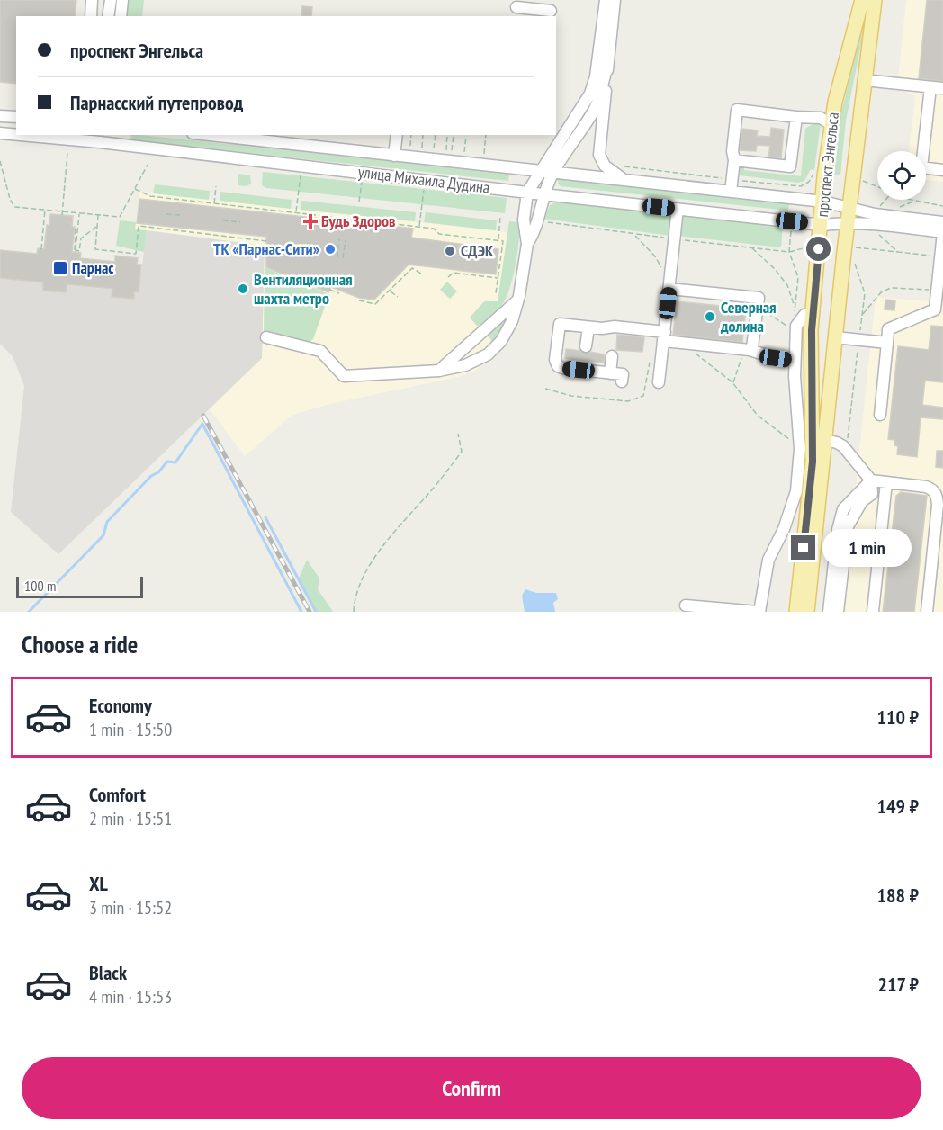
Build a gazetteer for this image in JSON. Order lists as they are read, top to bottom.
{
  "streets": {
    "main road": ["проспект Энгельса"],
    "street": ["улица Михаила Дудина"]
  },
  "crossings": [
    ["проспект Энгельса", "улица Михаила Дудина"]
  ],
  "places": {
    "health": ["Будь Здоров"],
    "other": [
      "ТК «Парнас-Сити»",
      "СДЭК",
      "Вентиляционная шахта метро",
      "Северная долина"
    ],
    "transit": ["Парнас"]
  },
  "scale_bar": "100 m",
  "page": {
    "banner": ["проспект Энгельса", "Парнасский путепровод"],
    "bubble": "1 min",
    "scale": "100 m",
    "heading": "Choose a ride",
    "list": [
      {
        "name": "Economy",
        "note": "1 min · 15:50",
        "value": "110 ₽"
      },
      {
        "name": "Comfort",
        "note": "2 min · 15:51",
        "value": "149 ₽"
      },
      {
        "name": "XL",
        "note": "3 min · 15:52",
        "value": "188 ₽"
      },
      {
        "name": "Black",
        "note": "4 min · 15:53",
        "value": "217 ₽"
      }
    ],
    "buttons": "Confirm"
  }
}
